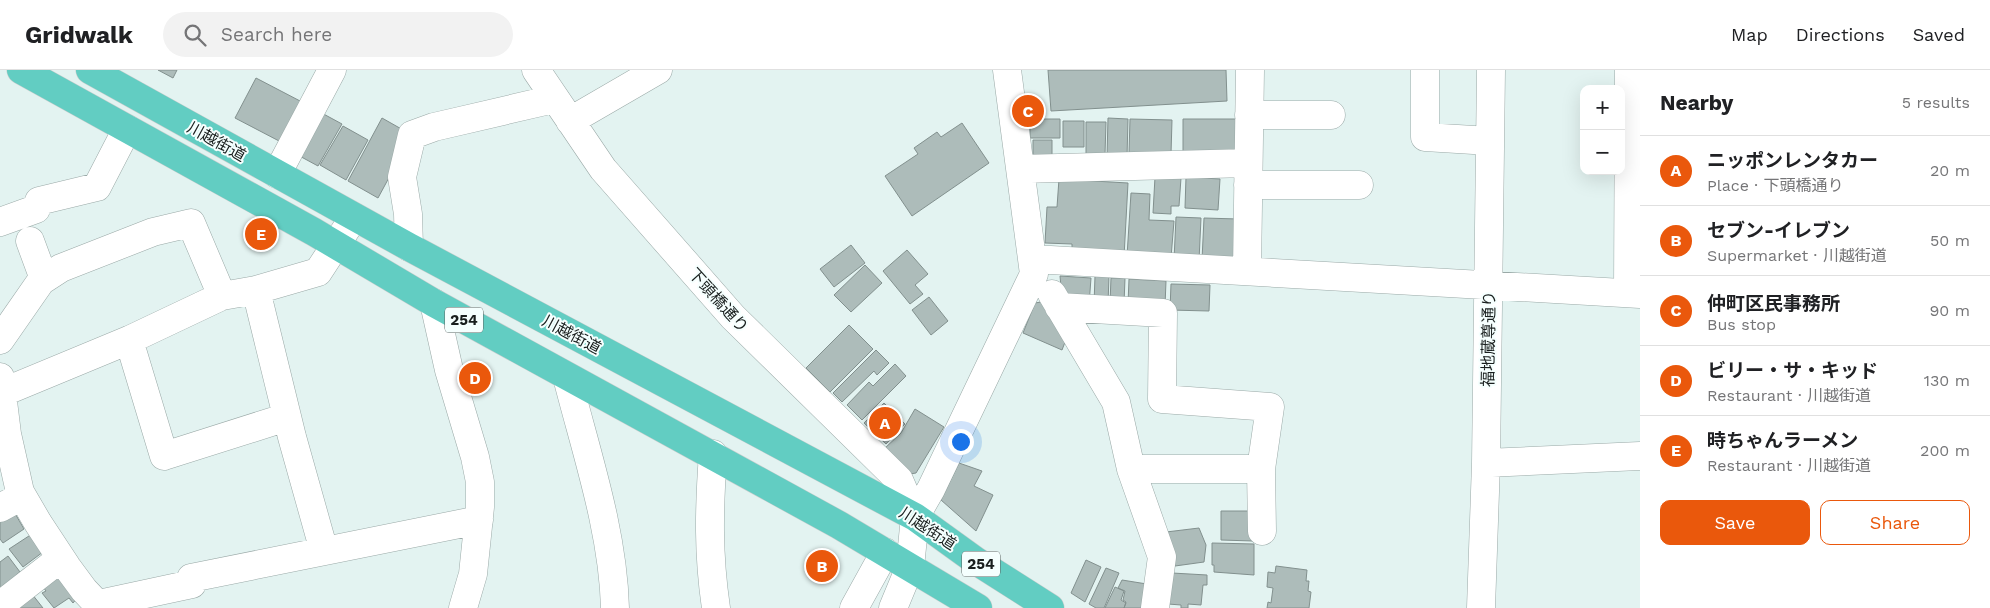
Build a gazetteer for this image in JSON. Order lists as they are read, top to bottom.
{
  "streets": {
    "highway": ["川越街道", "254"],
    "street": ["下頭橋通り", "福地蔵尊通り"]
  },
  "crossings": [
    ["川越街道", "下頭橋通り"]
  ],
  "page": {
    "header": "Gridwalk",
    "search": "Search here",
    "nav": ["Map", "Directions", "Saved"],
    "heading": ["Nearby", "5 results"],
    "map_buttons": ["+", "−"],
    "pins": [
      "C",
      "E",
      "D",
      "A",
      "B"
    ],
    "list": [
      {
        "mark": "A",
        "name": "ニッポンレンタカー",
        "note": "Place · 下頭橋通り",
        "value": "20 m"
      },
      {
        "mark": "B",
        "name": "セブン-イレブン",
        "note": "Supermarket · 川越街道",
        "value": "50 m"
      },
      {
        "mark": "C",
        "name": "仲町区民事務所",
        "note": "Bus stop",
        "value": "90 m"
      },
      {
        "mark": "D",
        "name": "ビリー・サ・キッド",
        "note": "Restaurant · 川越街道",
        "value": "130 m"
      },
      {
        "mark": "E",
        "name": "時ちゃんラーメン",
        "note": "Restaurant · 川越街道",
        "value": "200 m"
      }
    ],
    "buttons": ["Save", "Share"]
  }
}
